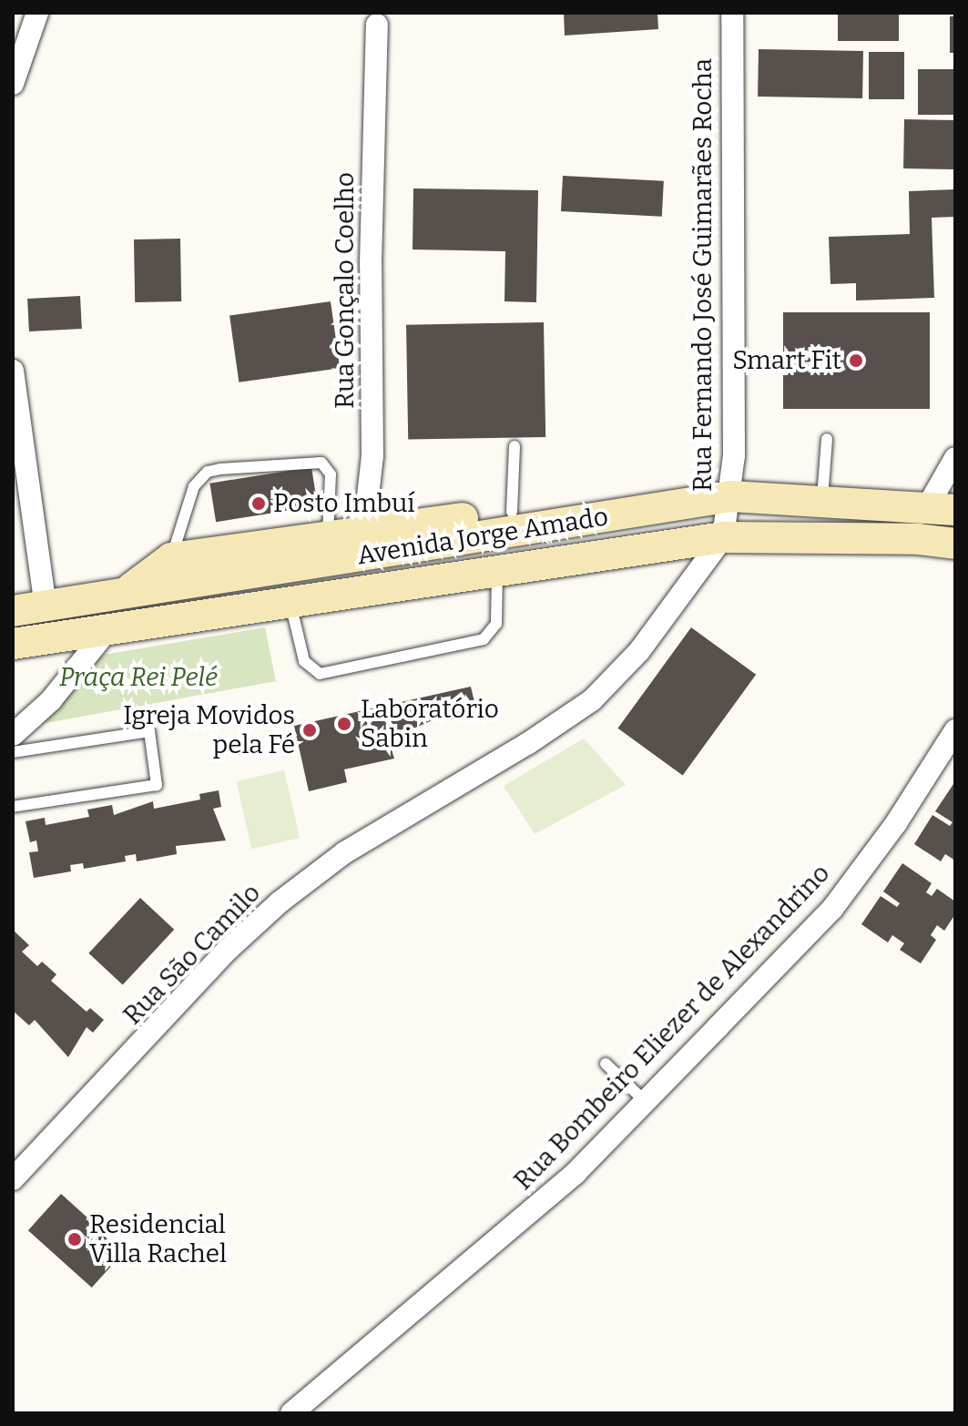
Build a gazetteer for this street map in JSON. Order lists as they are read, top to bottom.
{
  "streets": {
    "main road": ["Avenida Jorge Amado"],
    "street": [
      "Rua Fernando José Guimarães Rocha",
      "Rua Gonçalo Coelho",
      "Rua São Camilo",
      "Rua Bombeiro Eliezer de Alexandrino"
    ]
  },
  "crossings": [
    ["Rua Fernando José Guimarães Rocha", "Avenida Jorge Amado"],
    ["Rua Fernando José Guimarães Rocha", "Rua São Camilo"],
    ["Rua Gonçalo Coelho", "Avenida Jorge Amado"],
    ["Avenida Jorge Amado", "Rua São Camilo"]
  ],
  "parks": ["Praça Rei Pelé"],
  "places": [
    "Smart Fit",
    "Posto Imbuí",
    "Laboratório Sabin",
    "Igreja Movidos pela Fé",
    "Residencial Villa Rachel"
  ]
}
